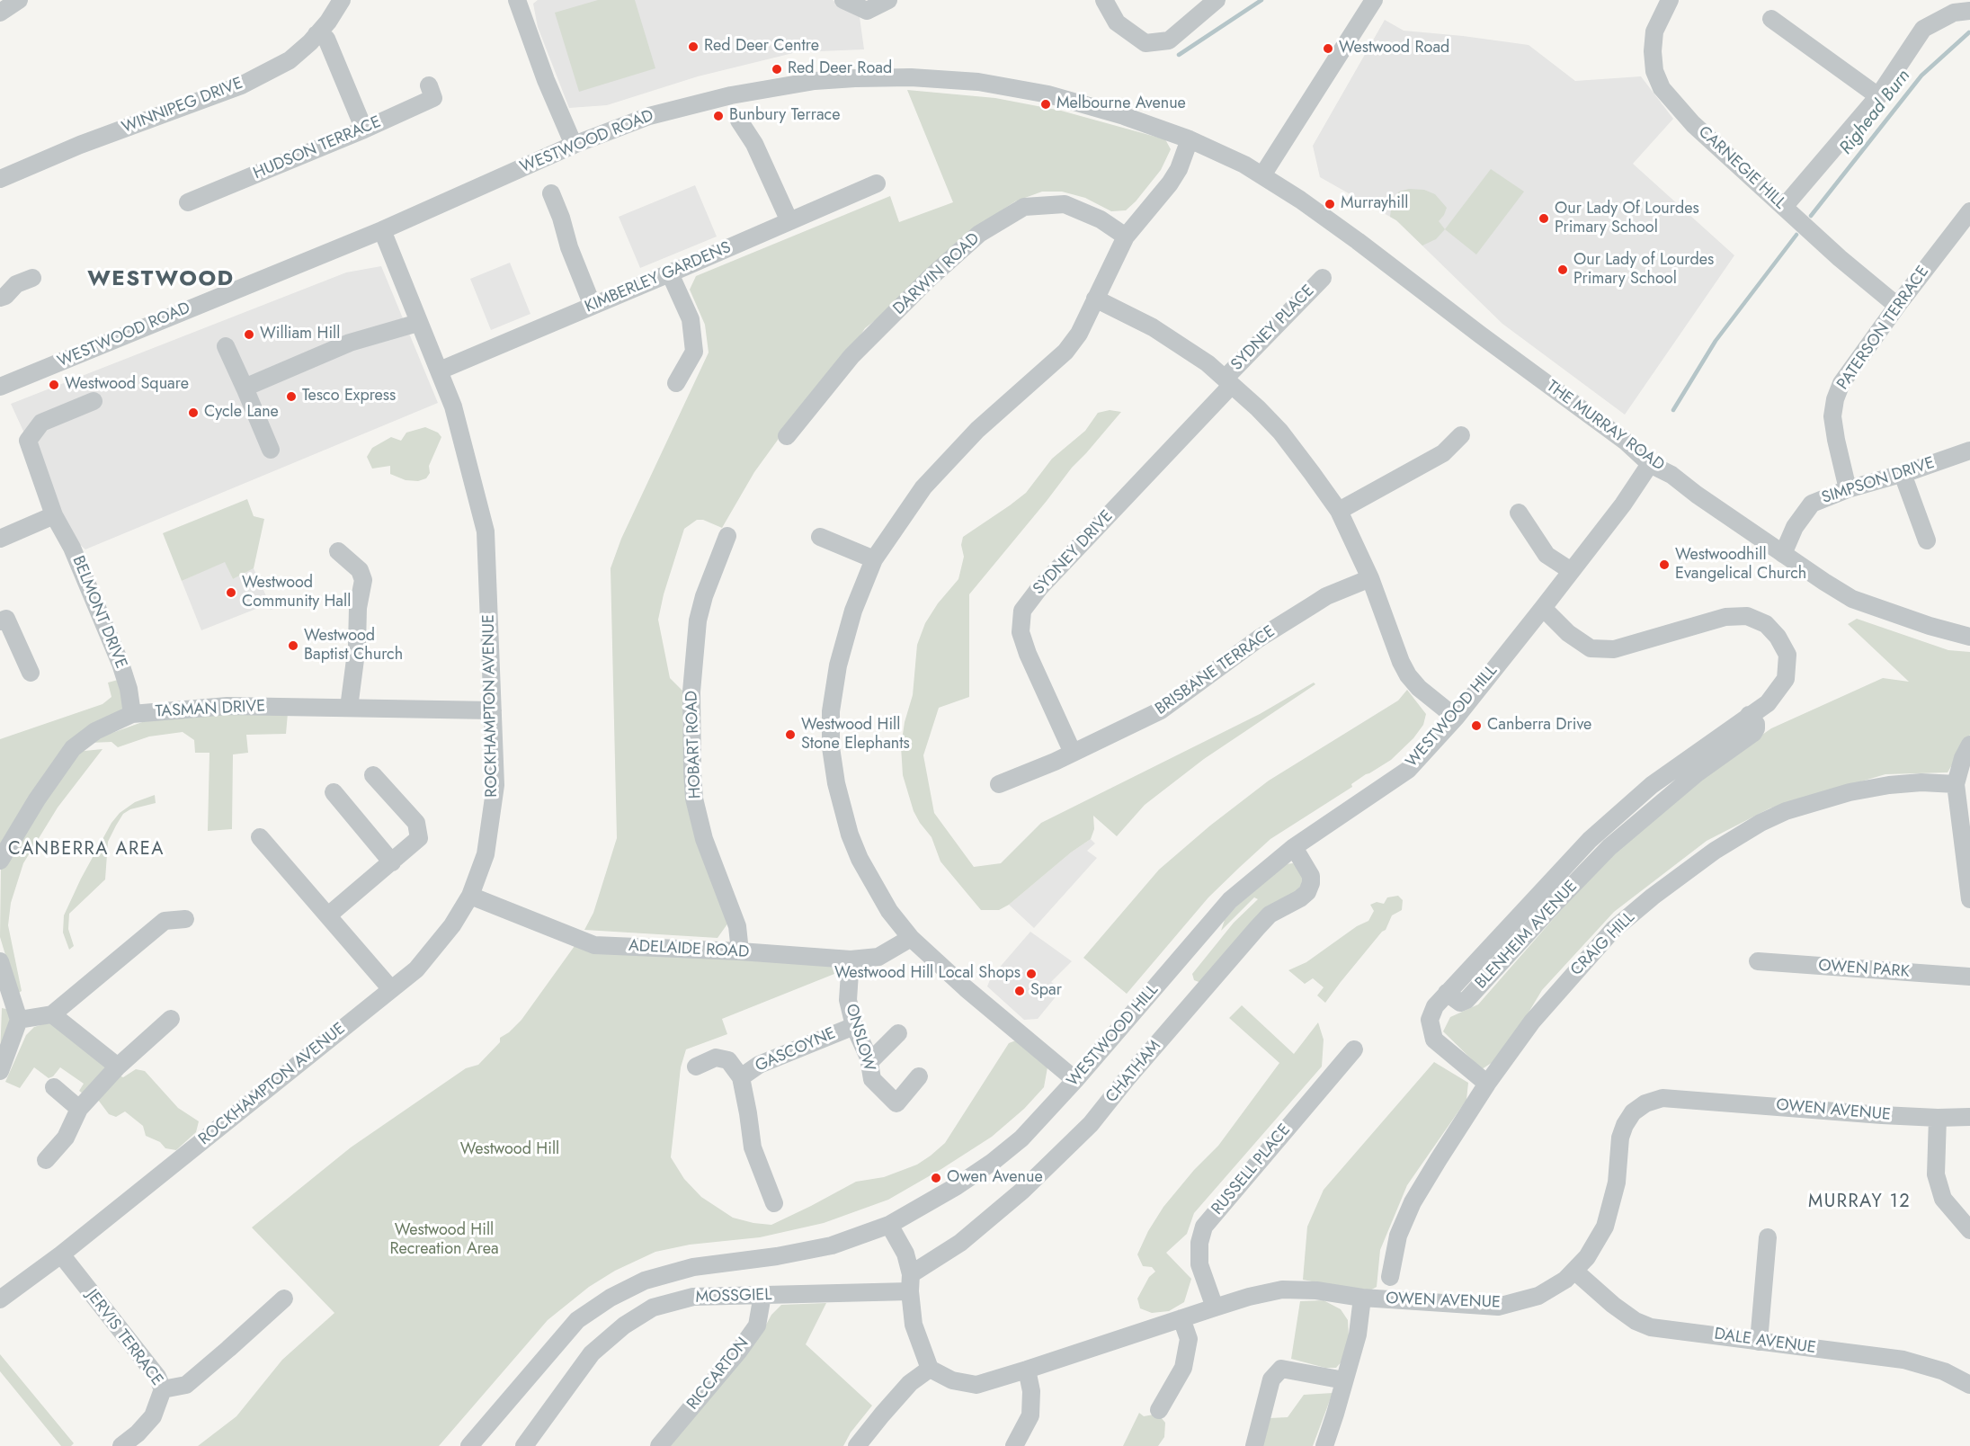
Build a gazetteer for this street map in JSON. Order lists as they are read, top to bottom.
{
  "streets": {
    "street": [
      "WINNIPEG DRIVE",
      "WESTWOOD ROAD",
      "HUDSON TERRACE",
      "CARNEGIE HILL",
      "DARWIN ROAD",
      "KIMBERLEY GARDENS",
      "SYDNEY PLACE",
      "PATERSON TERRACE",
      "THE MURRAY ROAD",
      "SIMPSON DRIVE",
      "SYDNEY DRIVE",
      "BELMONT DRIVE",
      "BRISBANE TERRACE",
      "ROCKHAMPTON AVENUE",
      "TASMAN DRIVE",
      "WESTWOOD HILL",
      "HOBART ROAD",
      "BLENHEIM AVENUE",
      "CRAIG HILL",
      "ADELAIDE ROAD",
      "OWEN PARK",
      "ONSLOW",
      "GASCOYNE",
      "CHATHAM",
      "OWEN AVENUE",
      "RUSSELL PLACE",
      "MOSSGIEL",
      "JERVIS TERRACE",
      "DALE AVENUE",
      "RICCARTON"
    ]
  },
  "crossings": [
    ["WESTWOOD ROAD", "THE MURRAY ROAD"],
    ["WESTWOOD ROAD", "ROCKHAMPTON AVENUE"],
    ["CARNEGIE HILL", "PATERSON TERRACE"],
    ["KIMBERLEY GARDENS", "ROCKHAMPTON AVENUE"],
    ["SYDNEY PLACE", "SYDNEY DRIVE"],
    ["PATERSON TERRACE", "SIMPSON DRIVE"],
    ["THE MURRAY ROAD", "SIMPSON DRIVE"],
    ["THE MURRAY ROAD", "WESTWOOD HILL"],
    ["SYDNEY DRIVE", "BRISBANE TERRACE"],
    ["BELMONT DRIVE", "TASMAN DRIVE"],
    ["ROCKHAMPTON AVENUE", "TASMAN DRIVE"],
    ["ROCKHAMPTON AVENUE", "ADELAIDE ROAD"],
    ["ROCKHAMPTON AVENUE", "JERVIS TERRACE"],
    ["WESTWOOD HILL", "BLENHEIM AVENUE"],
    ["WESTWOOD HILL", "CHATHAM"],
    ["HOBART ROAD", "ADELAIDE ROAD"],
    ["BLENHEIM AVENUE", "CRAIG HILL"],
    ["ADELAIDE ROAD", "ONSLOW"],
    ["ONSLOW", "GASCOYNE"],
    ["CHATHAM", "MOSSGIEL"],
    ["OWEN AVENUE", "RUSSELL PLACE"],
    ["OWEN AVENUE", "DALE AVENUE"],
    ["MOSSGIEL", "RICCARTON"]
  ],
  "districts": ["WESTWOOD", "CANBERRA AREA", "MURRAY 12"],
  "water": ["Righead Burn"],
  "parks": ["Westwood Hill", "Westwood Hill Recreation Area"],
  "places": [
    "Red Deer Centre",
    "Westwood Road",
    "Red Deer Road",
    "Melbourne Avenue",
    "Bunbury Terrace",
    "Murrayhill",
    "Our Lady Of Lourdes Primary School",
    "Our Lady of Lourdes Primary School",
    "William Hill",
    "Westwood Square",
    "Tesco Express",
    "Cycle Lane",
    "Westwoodhill Evangelical Church",
    "Westwood Community Hall",
    "Westwood Baptist Church",
    "Canberra Drive",
    "Westwood Hill Stone Elephants",
    "Westwood Hill Local Shops",
    "Spar",
    "Owen Avenue"
  ]
}
